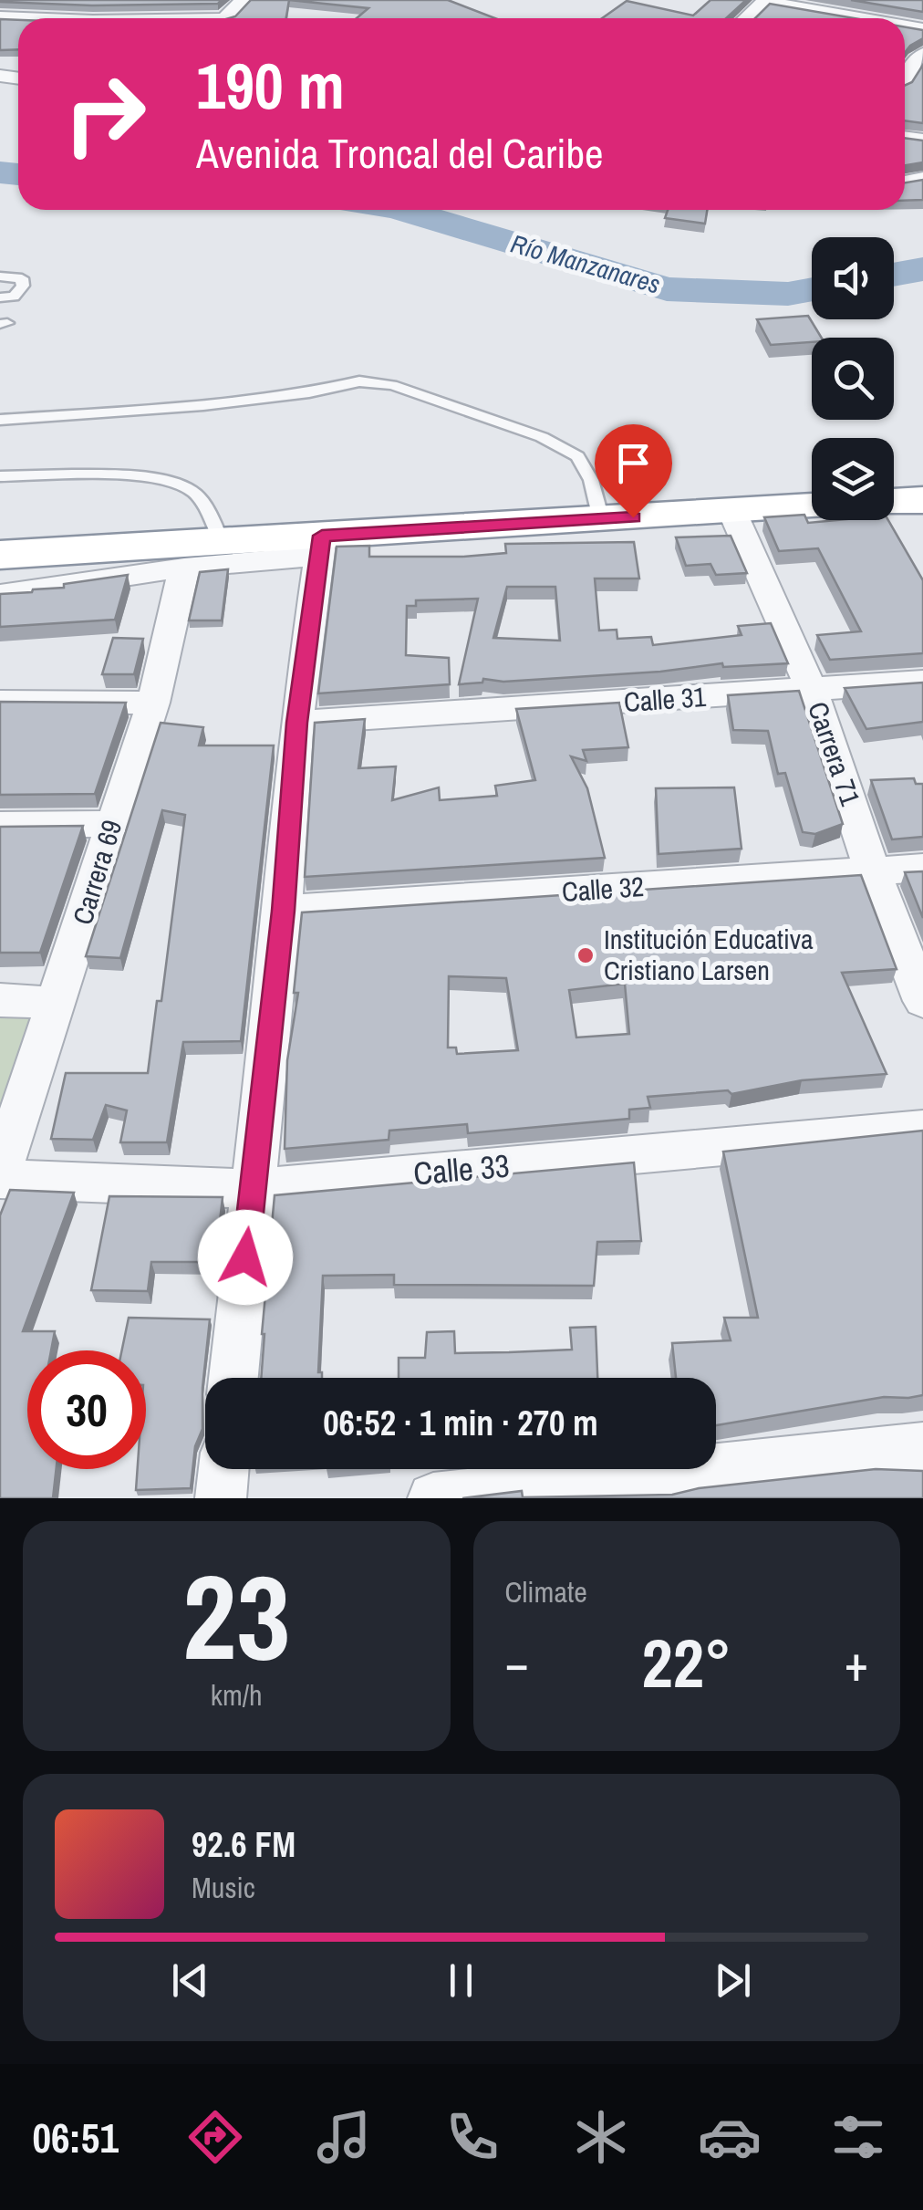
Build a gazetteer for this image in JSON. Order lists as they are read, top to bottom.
{
  "streets": {
    "street": [
      "Calle 31",
      "Carrera 71",
      "Carrera 69",
      "Calle 32",
      "Calle 33"
    ]
  },
  "crossings": [
    ["Calle 31", "Carrera 71"],
    ["Carrera 71", "Calle 32"],
    ["Carrera 69", "Calle 33"]
  ],
  "water": ["Río Manzanares"],
  "places": ["Institución Educativa Cristiano Larsen"],
  "page": {
    "turn": ["190 m", "Avenida Troncal del Caribe"],
    "limit": "30",
    "trip": "06:52 · 1 min · 270 m",
    "tile": [
      ["23", "km/h"],
      "Climate"
    ],
    "heat": ["−", "22°", "+"],
    "song": ["92.6 FM", "Music"],
    "tabs": "06:51"
  }
}
